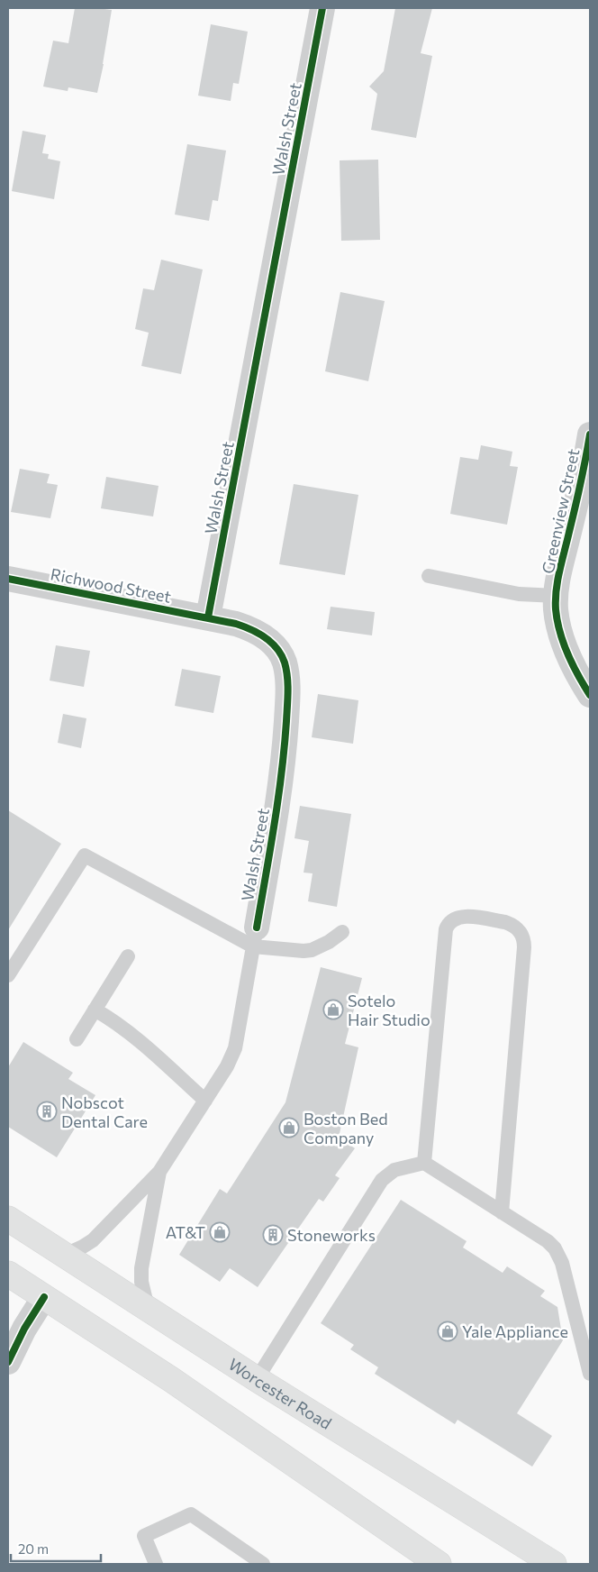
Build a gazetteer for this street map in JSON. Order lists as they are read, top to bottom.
{
  "streets": {
    "highway": ["Worcester Road"],
    "street": ["Walsh Street", "Greenview Street", "Richwood Street"]
  },
  "crossings": [
    ["Walsh Street", "Richwood Street"]
  ],
  "places": {
    "shop": [
      "Sotelo Hair Studio",
      "Boston Bed Company",
      "AT&T",
      "Yale Appliance"
    ],
    "building": ["Nobscot Dental Care", "Stoneworks"]
  },
  "scale_bar": "20 m"
}
